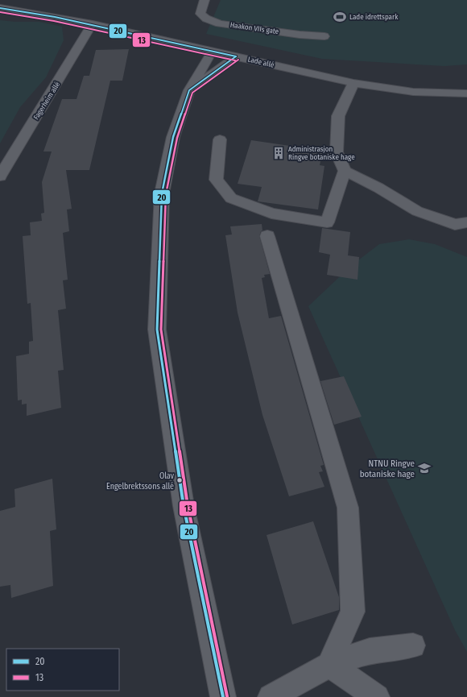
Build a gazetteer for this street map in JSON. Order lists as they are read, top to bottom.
{
  "streets": {
    "street": ["Haakon VIIs gate", "Lade allé", "Fagerheim allé"]
  },
  "crossings": [
    ["Lade allé", "Fagerheim allé"]
  ],
  "places": {
    "sports": ["Lade idrettspark"],
    "building": ["Administrasjon Ringve botaniske hage"],
    "school or university": ["NTNU Ringve botaniske hage"],
    "other": ["Olav Engelbrektssons allé"]
  },
  "lines": ["transit line 20", "transit line 13"],
  "legend": ["20", "13"]
}
